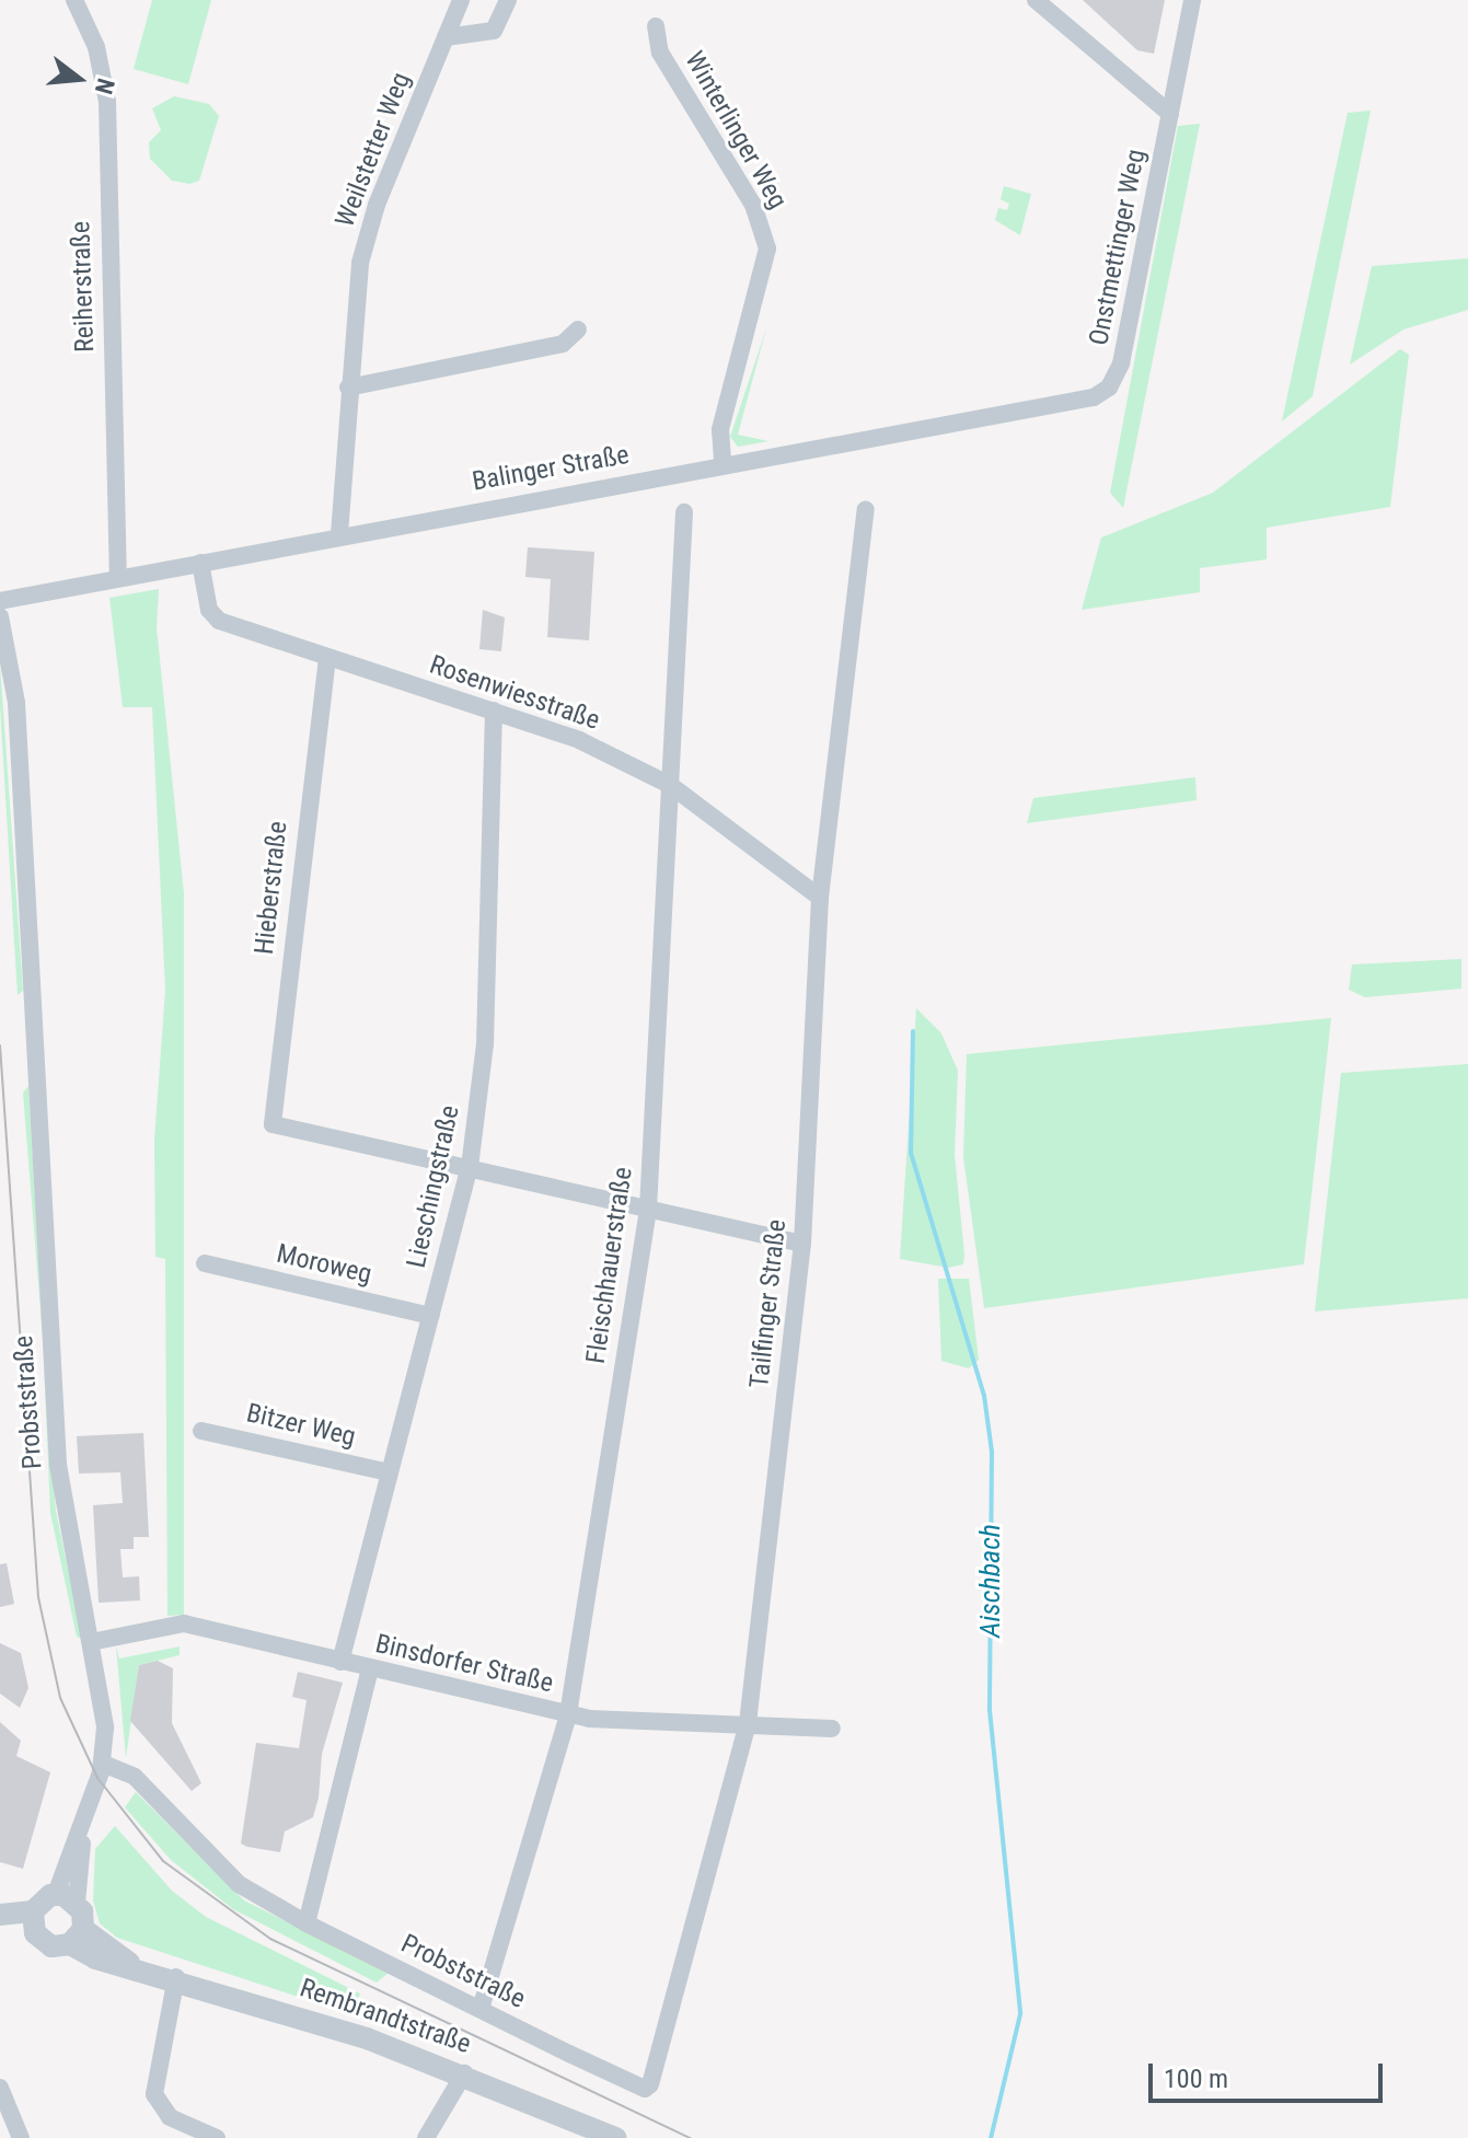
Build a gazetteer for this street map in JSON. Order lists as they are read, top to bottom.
{
  "streets": {
    "street": [
      "Winterlinger Weg",
      "Weilstetter Weg",
      "Onstmettinger Weg",
      "Reiherstraße",
      "Balinger Straße",
      "Rosenwiesstraße",
      "Hieberstraße",
      "Lieschingstraße",
      "Moroweg",
      "Fleischhauerstraße",
      "Tailfinger Straße",
      "Probststraße",
      "Bitzer Weg",
      "Binsdorfer Straße",
      "Rembrandtstraße"
    ]
  },
  "crossings": [
    ["Winterlinger Weg", "Balinger Straße"],
    ["Weilstetter Weg", "Balinger Straße"],
    ["Onstmettinger Weg", "Balinger Straße"],
    ["Reiherstraße", "Balinger Straße"],
    ["Balinger Straße", "Rosenwiesstraße"],
    ["Rosenwiesstraße", "Hieberstraße"],
    ["Rosenwiesstraße", "Lieschingstraße"],
    ["Rosenwiesstraße", "Fleischhauerstraße"],
    ["Rosenwiesstraße", "Tailfinger Straße"],
    ["Hieberstraße", "Lieschingstraße"],
    ["Lieschingstraße", "Moroweg"],
    ["Lieschingstraße", "Bitzer Weg"],
    ["Lieschingstraße", "Binsdorfer Straße"],
    ["Fleischhauerstraße", "Probststraße"],
    ["Fleischhauerstraße", "Binsdorfer Straße"],
    ["Tailfinger Straße", "Probststraße"],
    ["Tailfinger Straße", "Binsdorfer Straße"],
    ["Probststraße", "Binsdorfer Straße"]
  ],
  "water": ["Aischbach"],
  "scale_bar": "100 m",
  "north": "right"
}
